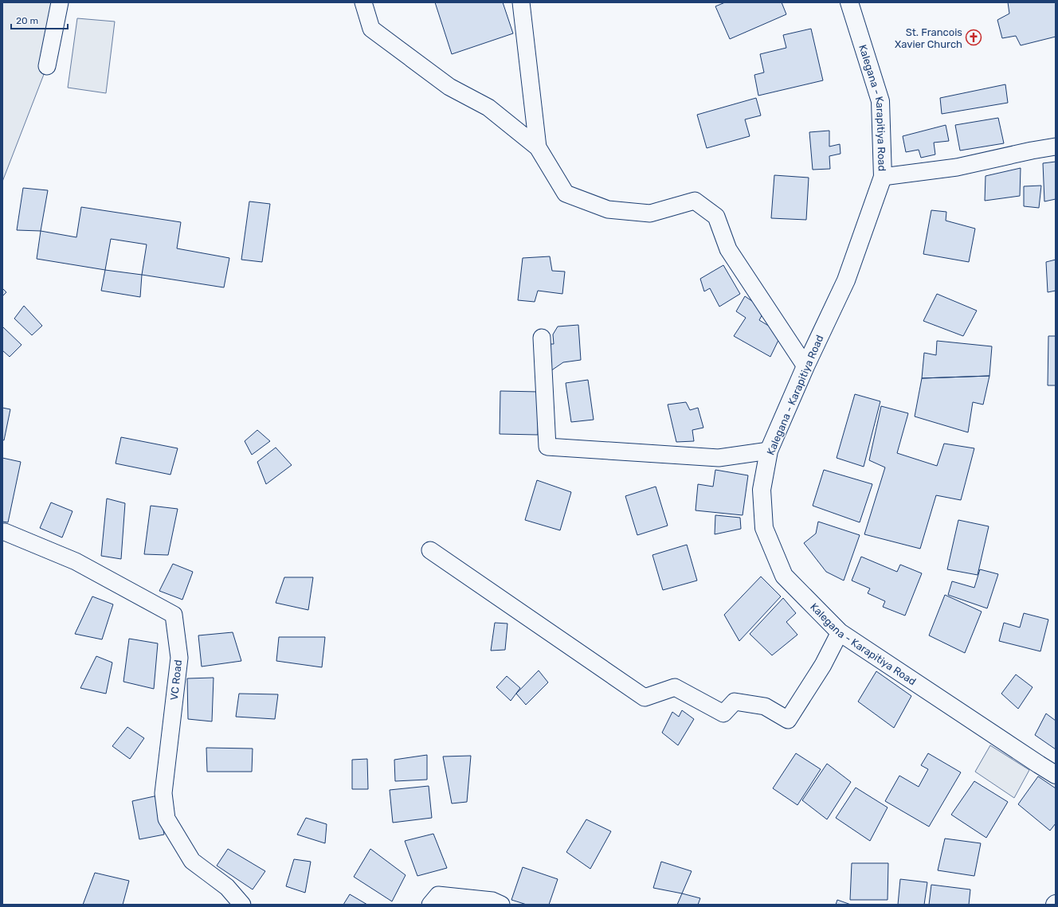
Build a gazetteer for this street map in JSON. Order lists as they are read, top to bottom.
{
  "streets": {
    "main road": ["Kalegana - Karapitiya Road"],
    "street": ["VC Road"]
  },
  "places": {
    "church": ["St. Francois Xavier Church"]
  },
  "scale_bar": "20 m"
}
